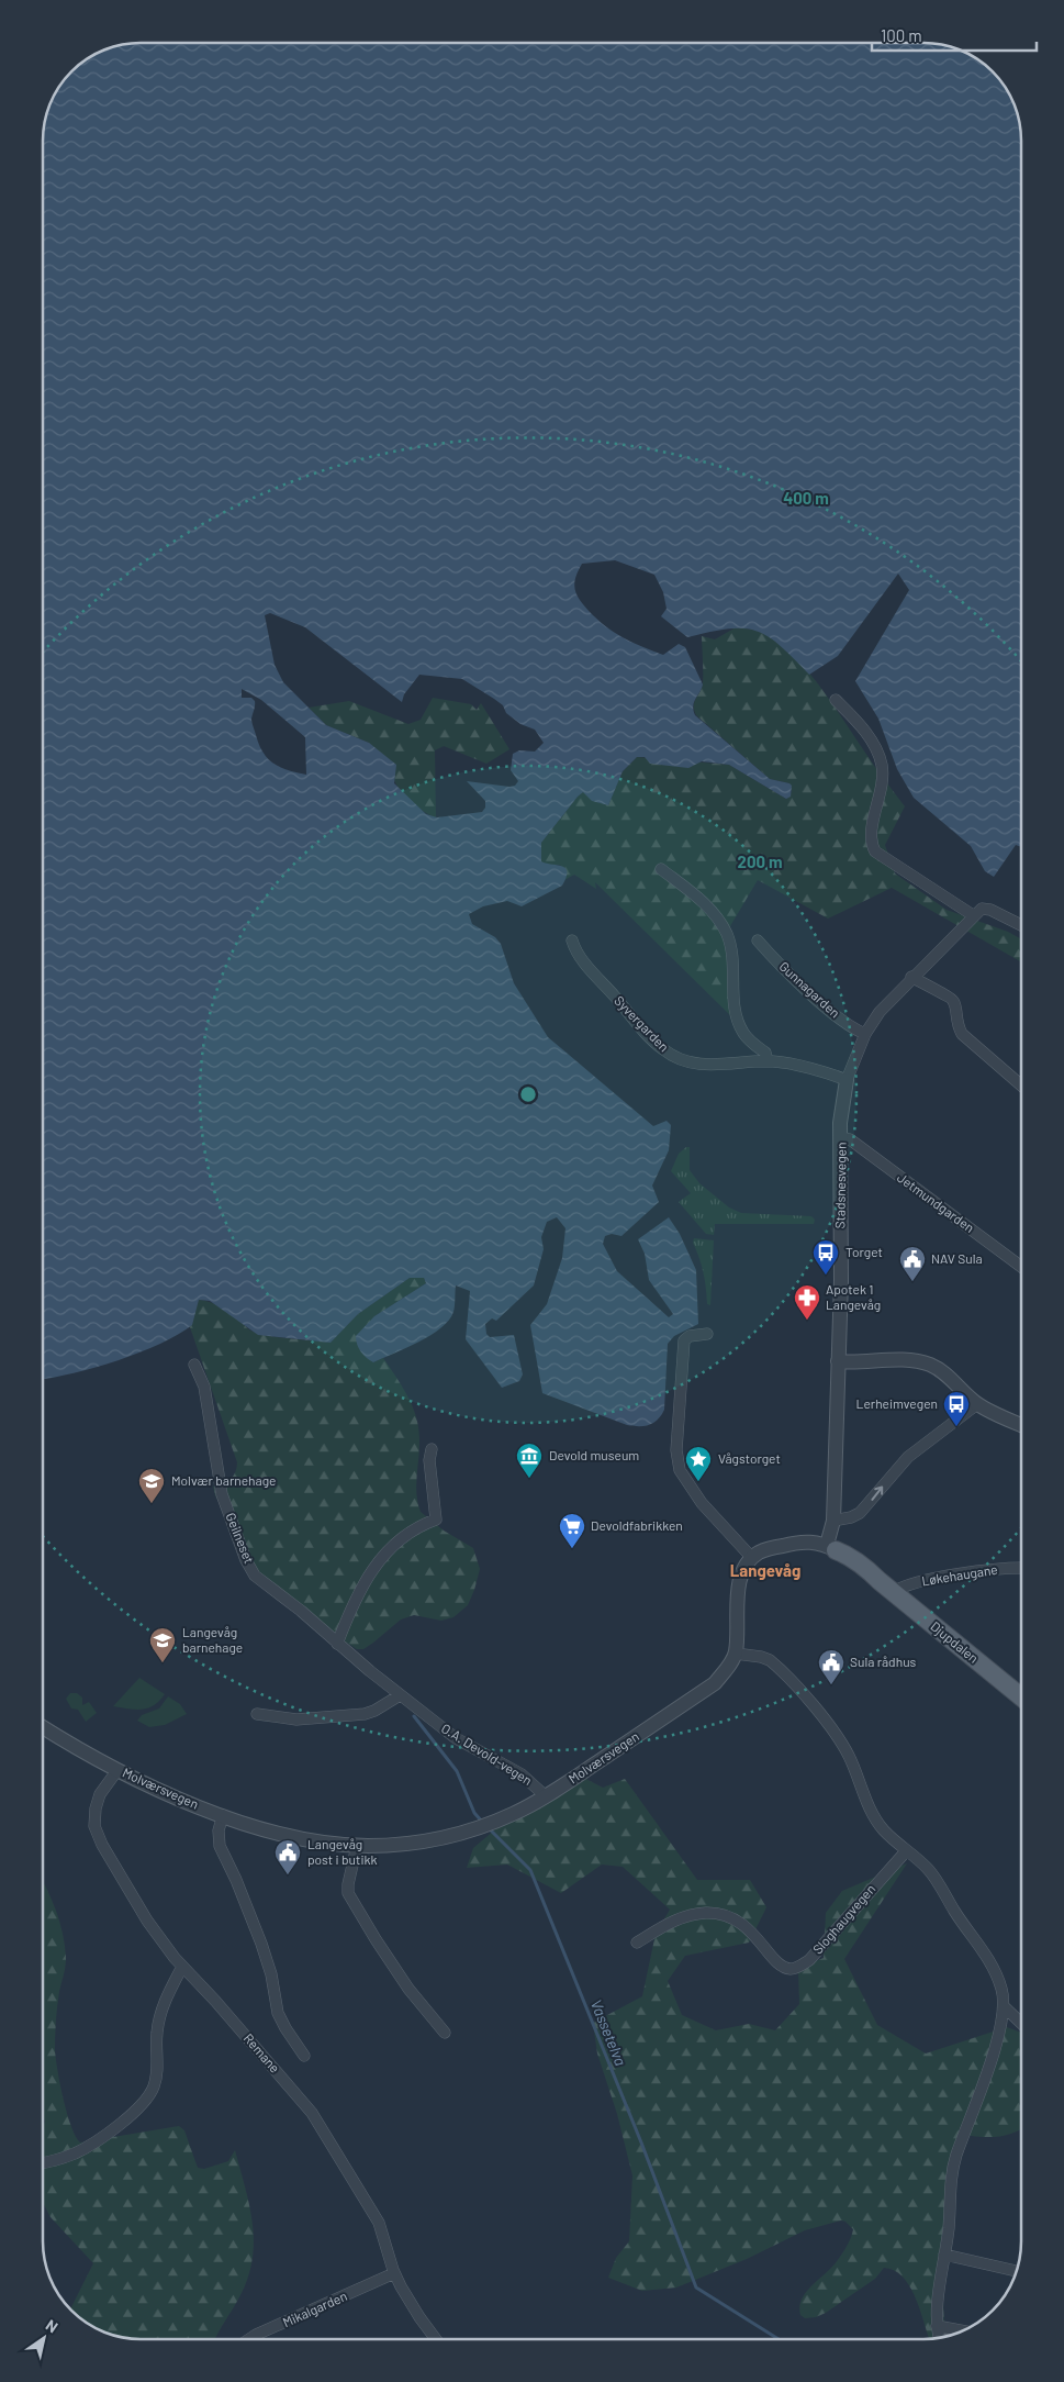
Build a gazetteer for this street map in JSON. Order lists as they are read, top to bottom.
{
  "streets": {
    "main road": ["Djupdalen"],
    "street": [
      "Gunnagarden",
      "Syvergarden",
      "Stadsnesvegen",
      "Jetmundgarden",
      "Geilneset",
      "Løkehaugane",
      "O.A. Devold-vegen",
      "Molværsvegen",
      "Sloghaugvegen",
      "Remane",
      "Mikalgarden"
    ]
  },
  "crossings": [
    ["Gunnagarden", "Stadsnesvegen"],
    ["Syvergarden", "Stadsnesvegen"],
    ["Stadsnesvegen", "Jetmundgarden"],
    ["Stadsnesvegen", "Djupdalen"],
    ["Geilneset", "O.A. Devold-vegen"],
    ["Løkehaugane", "Djupdalen"],
    ["O.A. Devold-vegen", "Molværsvegen"],
    ["Molværsvegen", "Remane"],
    ["Remane", "Mikalgarden"]
  ],
  "districts": ["Langevåg"],
  "water": ["Vassetelva"],
  "places": {
    "bus stop": ["Torget", "Lerheimvegen"],
    "public building": ["NAV Sula", "Sula rådhus", "Langevåg post i butikk"],
    "pharmacy": ["Apotek 1 Langevåg"],
    "museum": ["Devold museum"],
    "place": ["Vågstorget"],
    "school or university": ["Molvær barnehage", "Langevåg barnehage"],
    "supermarket": ["Devoldfabrikken"]
  },
  "scale_bar": "100 m",
  "north": "top right",
  "rings": ["400 m", "200 m"]
}
